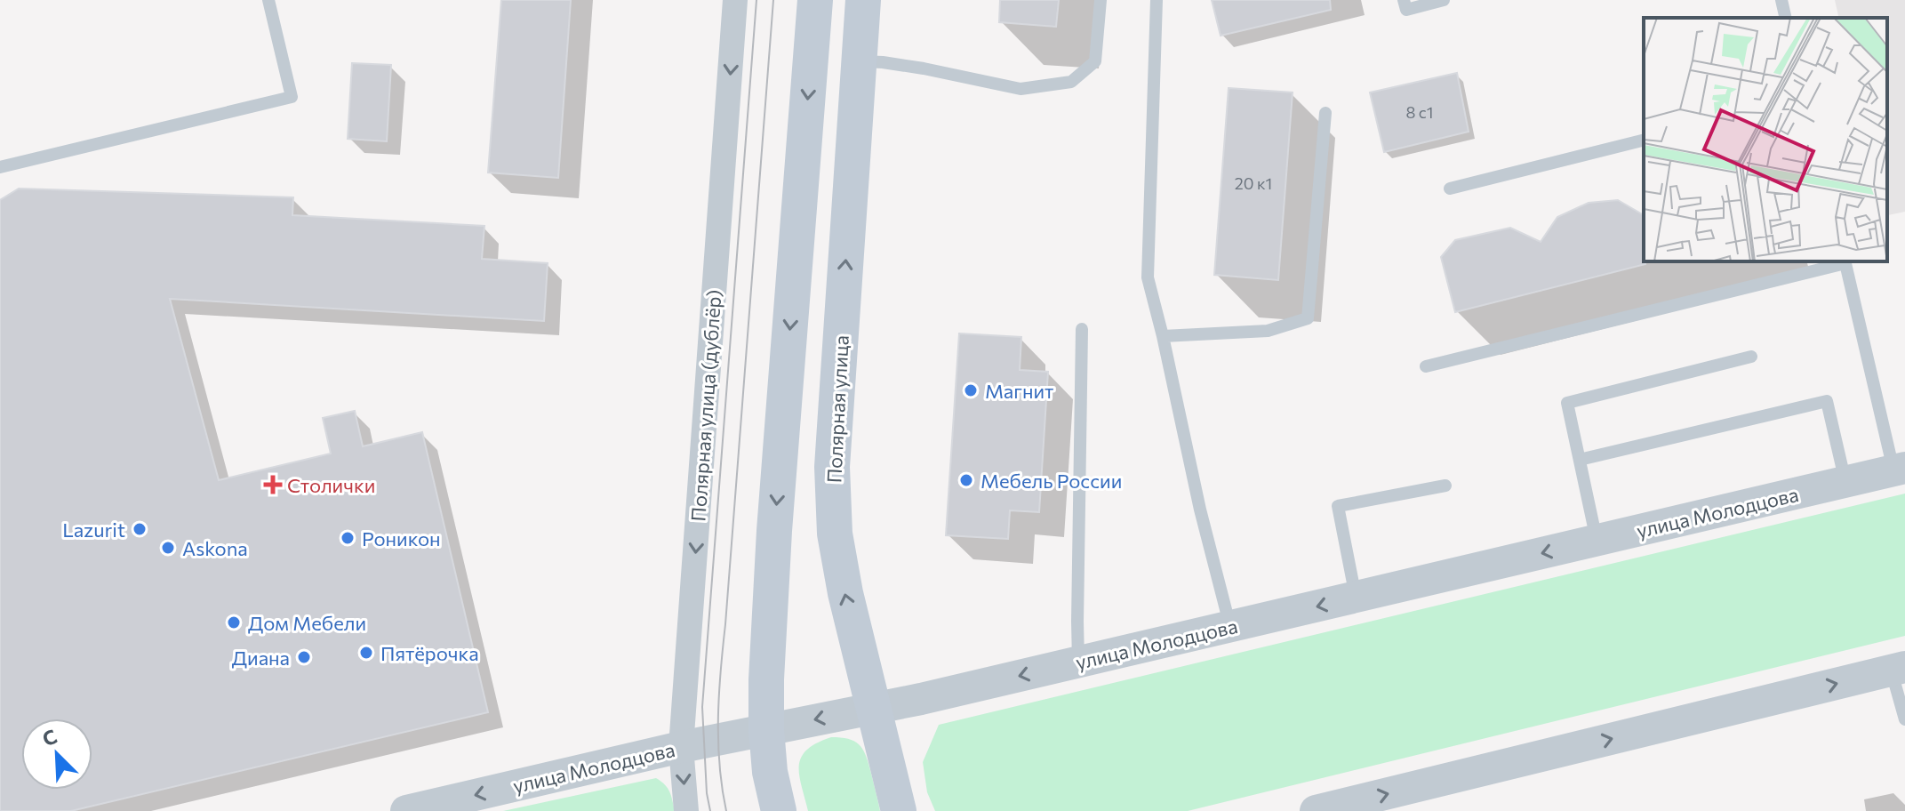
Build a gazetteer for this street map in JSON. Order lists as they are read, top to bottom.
{
  "streets": {
    "main road": ["Полярная улица"],
    "street": ["Полярная улица (дублёр)", "улица Молодцова"]
  },
  "crossings": [
    ["Полярная улица (дублёр)", "улица Молодцова"],
    ["Полярная улица", "улица Молодцова"]
  ],
  "one_way": ["Полярная улица (дублёр)"],
  "places": {
    "other": [
      "Магнит",
      "Мебель России",
      "Lazurit",
      "Роникон",
      "Askona",
      "Дом Мебели",
      "Пятёрочка",
      "Диана"
    ],
    "health": ["Столички"]
  },
  "house_numbers": ["8 с1", "20 к1"],
  "north": "top left"
}
